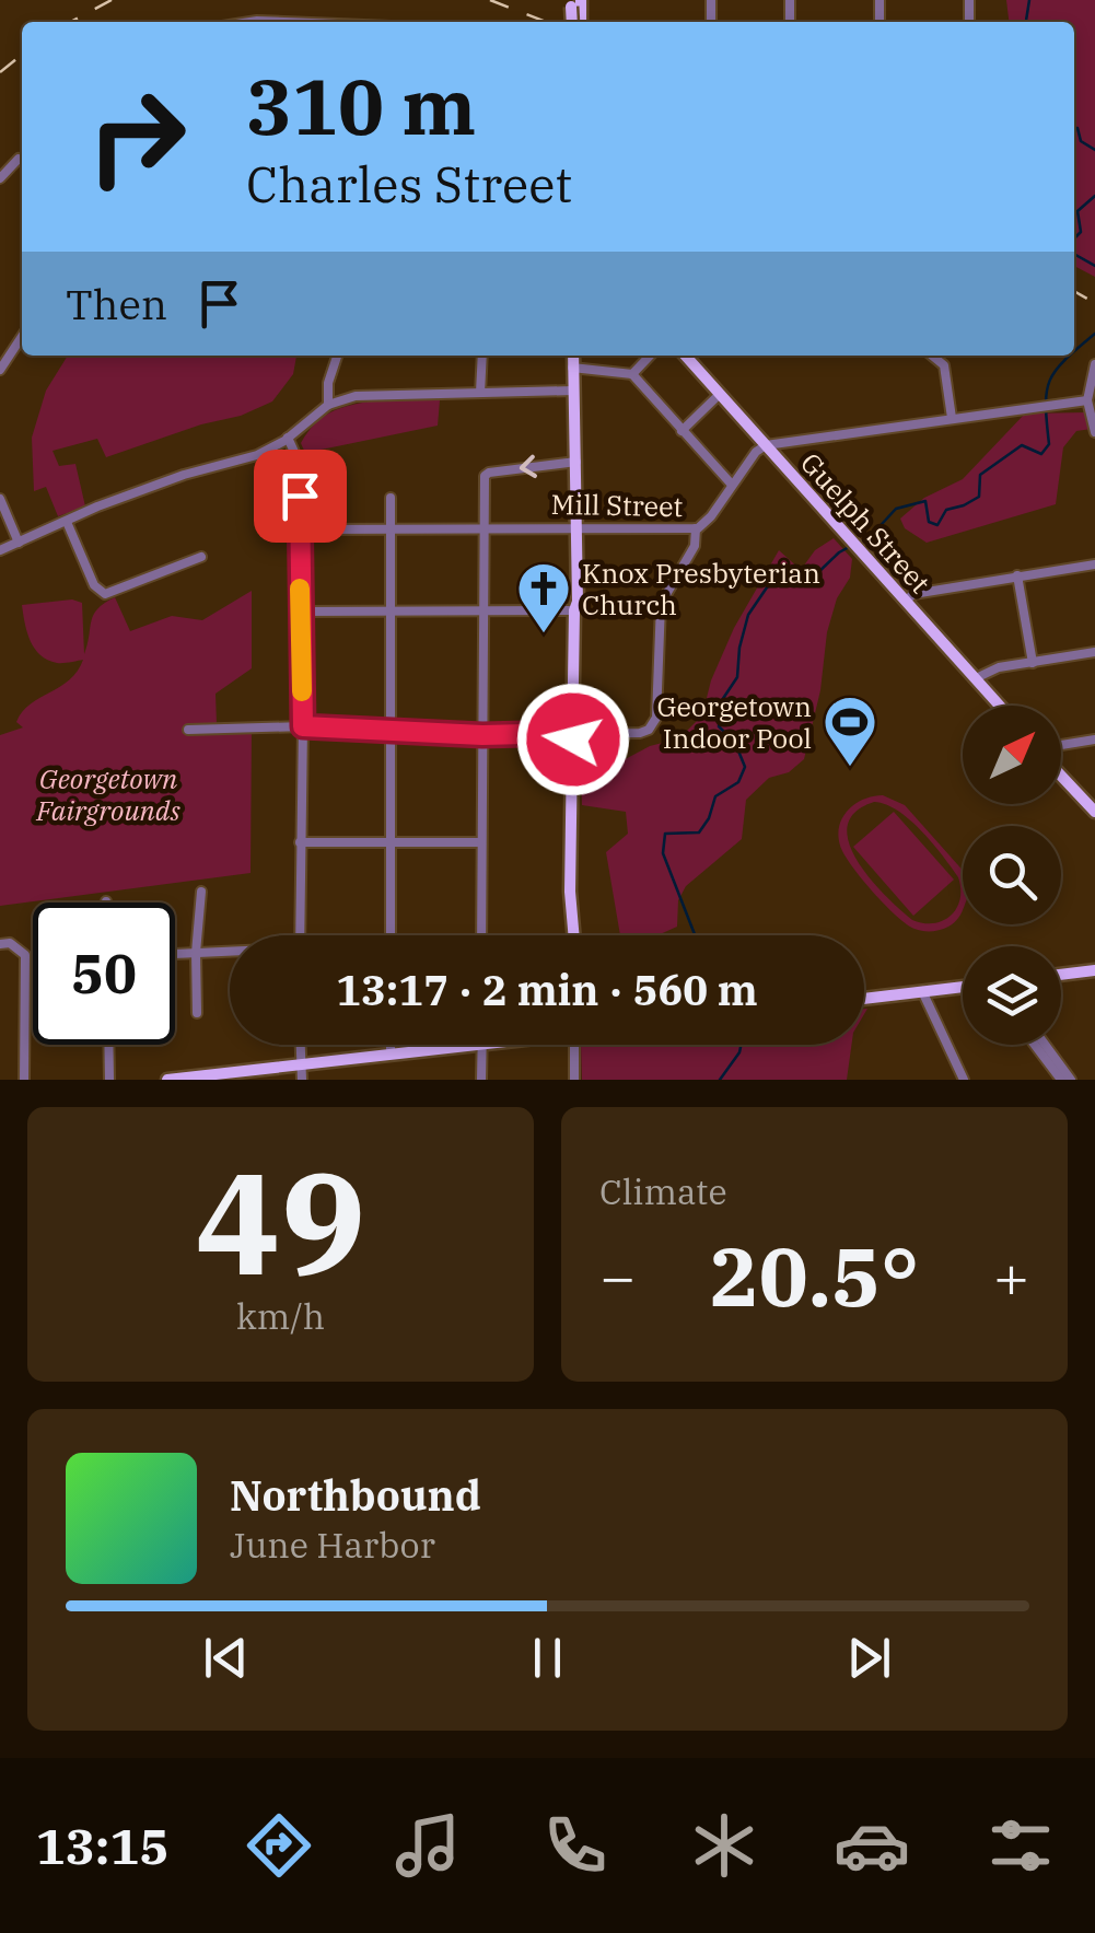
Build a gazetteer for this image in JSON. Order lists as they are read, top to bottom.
{
  "streets": {
    "main road": ["Guelph Street"],
    "street": ["Mill Street"]
  },
  "crossings": [
    ["Mill Street", "Guelph Street"]
  ],
  "parks": ["Georgetown Fairgrounds"],
  "places": {
    "church": ["Knox Presbyterian Church"],
    "sports": ["Georgetown Indoor Pool"]
  },
  "north": "top right",
  "page": {
    "turn": ["310 m", "Charles Street"],
    "then": "Then",
    "limit": "50",
    "trip": "13:17 · 2 min · 560 m",
    "tile": [
      ["49", "km/h"],
      "Climate"
    ],
    "heat": ["−", "20.5°", "+"],
    "song": ["Northbound", "June Harbor"],
    "tabs": "13:15"
  }
}
